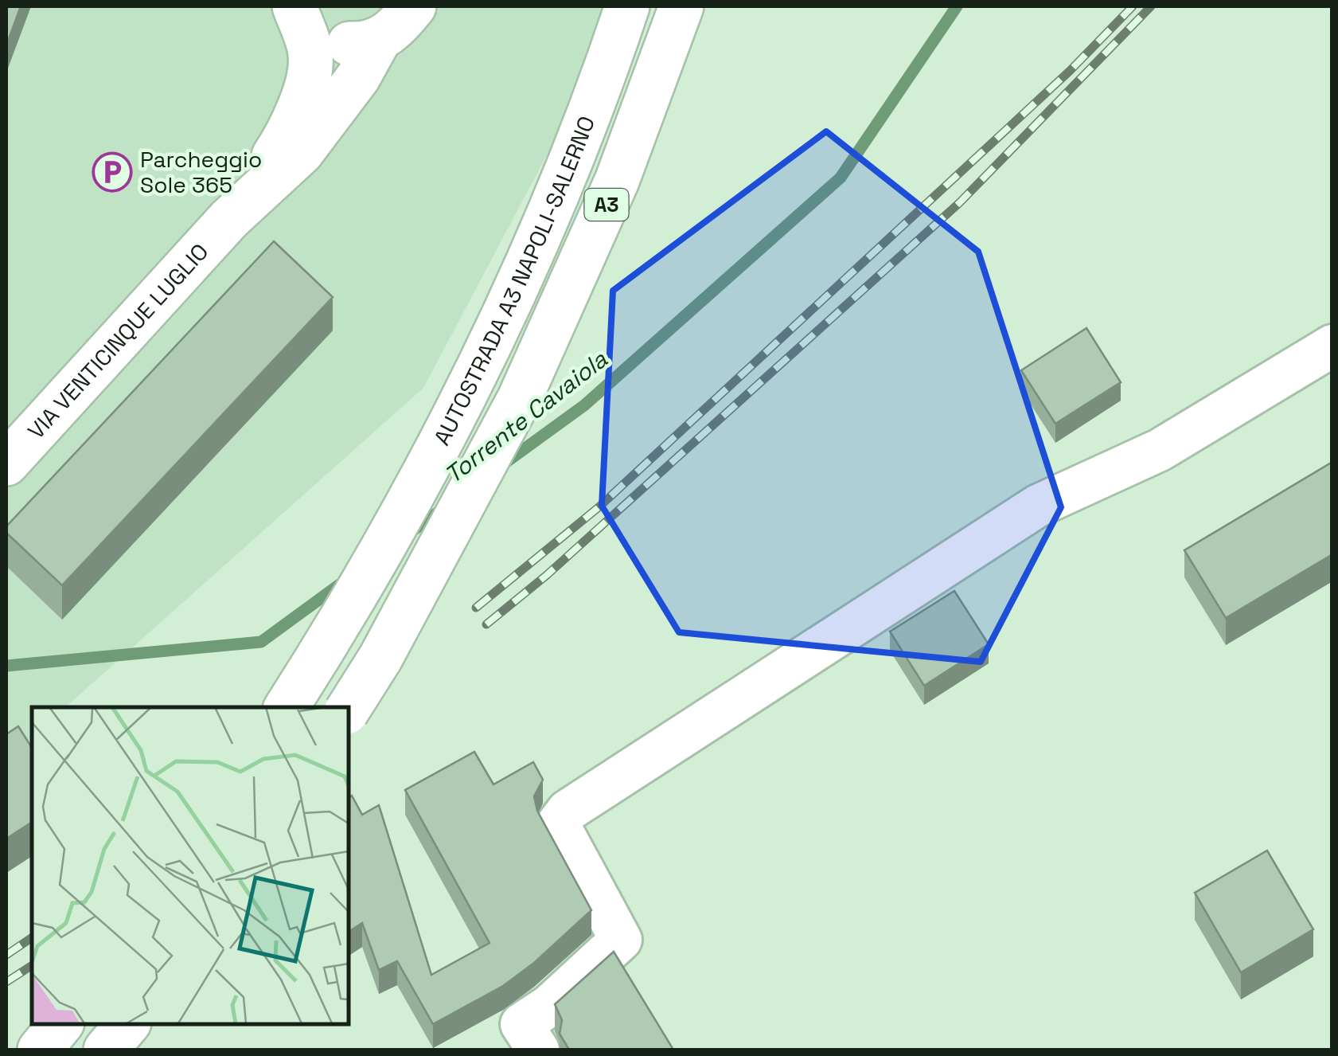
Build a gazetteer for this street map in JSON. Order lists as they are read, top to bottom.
{
  "streets": {
    "main road": ["A3", "AUTOSTRADA A3 NAPOLI-SALERNO", "VIA VENTICINQUE LUGLIO"]
  },
  "water": ["Torrente Cavaiola"],
  "places": {
    "parking": ["Parcheggio Sole 365"]
  }
}
